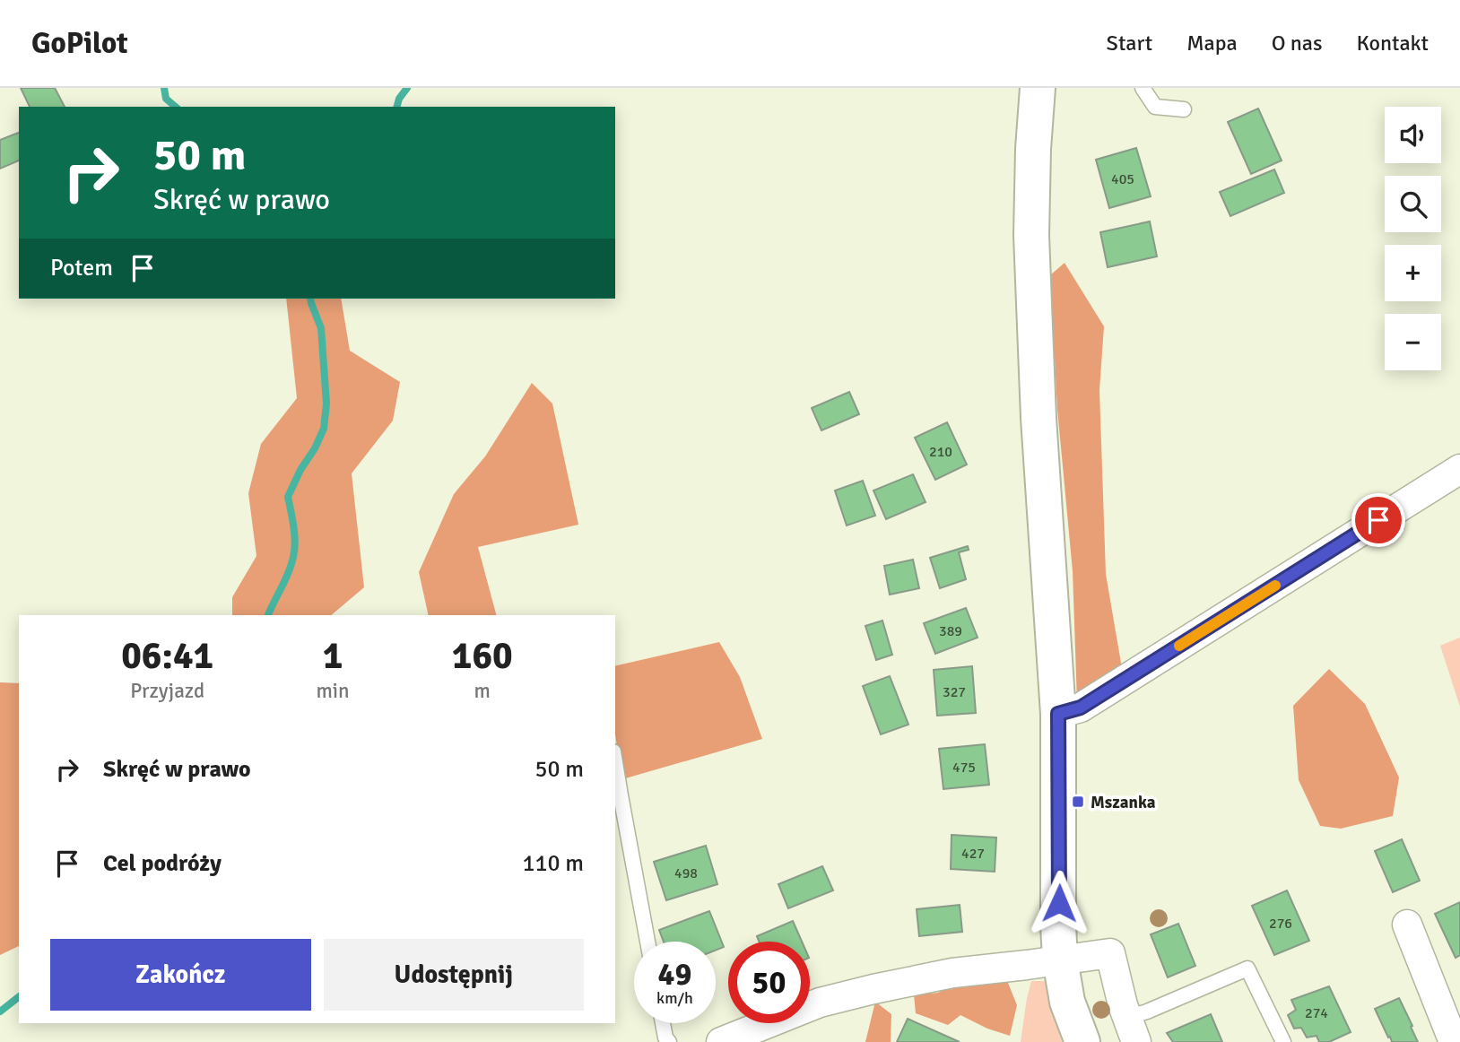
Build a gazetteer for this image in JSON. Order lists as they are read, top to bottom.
{
  "places": {
    "transit": ["Mszanka"]
  },
  "house_numbers": [
    "405",
    "210",
    "389",
    "327",
    "475",
    "427",
    "498",
    "276",
    "274"
  ],
  "page": {
    "header": "GoPilot",
    "nav": [
      "Start",
      "Mapa",
      "O nas",
      "Kontakt"
    ],
    "map_buttons": ["+", "−"],
    "turn": ["50 m", "Skręć w prawo"],
    "then": "Potem",
    "eta": [
      "06:41",
      "Przyjazd",
      "1",
      "min",
      "160",
      "m"
    ],
    "list": [
      {
        "name": "Skręć w prawo",
        "value": "50 m"
      },
      {
        "name": "Cel podróży",
        "value": "110 m"
      }
    ],
    "buttons": ["Zakończ", "Udostępnij"],
    "speed": "49 km/h",
    "limit": "50"
  }
}
